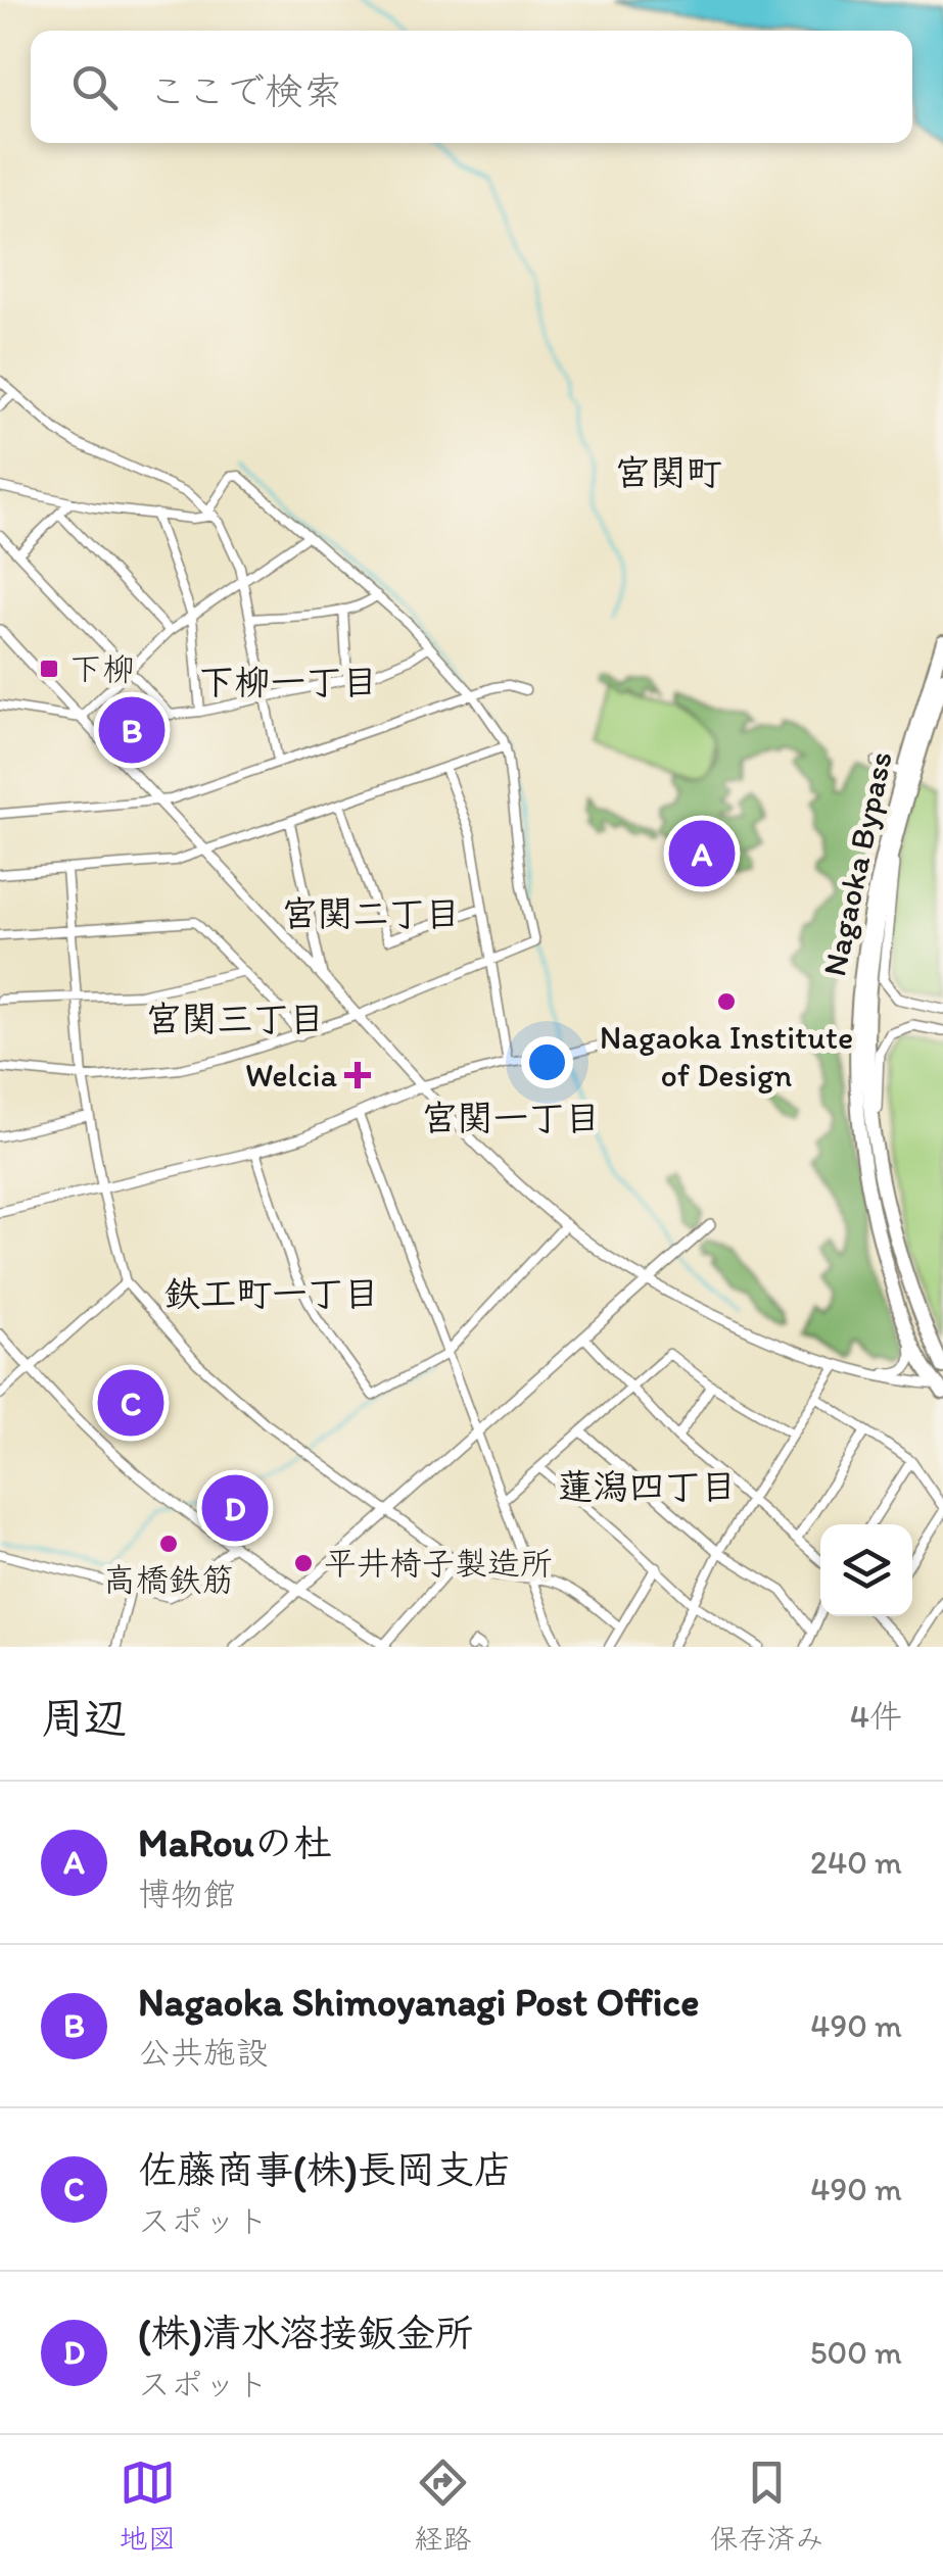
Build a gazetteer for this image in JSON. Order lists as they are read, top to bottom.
{
  "streets": {
    "highway": ["Nagaoka Bypass"]
  },
  "districts": [
    "宮関町",
    "下柳一丁目",
    "宮関二丁目",
    "宮関三丁目",
    "宮関一丁目",
    "鉄工町一丁目",
    "蓮潟四丁目"
  ],
  "places": {
    "transit": ["下柳"],
    "other": ["Nagaoka Institute of Design", "高橋鉄筋", "平井椅子製造所"],
    "health": ["Welcia"]
  },
  "page": {
    "search": "ここで検索",
    "pins": [
      "B",
      "A",
      "C",
      "D"
    ],
    "heading": ["周辺", "4件"],
    "list": [
      {
        "mark": "A",
        "name": "MaRouの杜",
        "note": "博物館",
        "value": "240 m"
      },
      {
        "mark": "B",
        "name": "Nagaoka Shimoyanagi Post Office",
        "note": "公共施設",
        "value": "490 m"
      },
      {
        "mark": "C",
        "name": "佐藤商事(株)長岡支店",
        "note": "スポット",
        "value": "490 m"
      },
      {
        "mark": "D",
        "name": "(株)清水溶接鈑金所",
        "note": "スポット",
        "value": "500 m"
      }
    ],
    "nav": ["地図", "経路", "保存済み"]
  }
}
